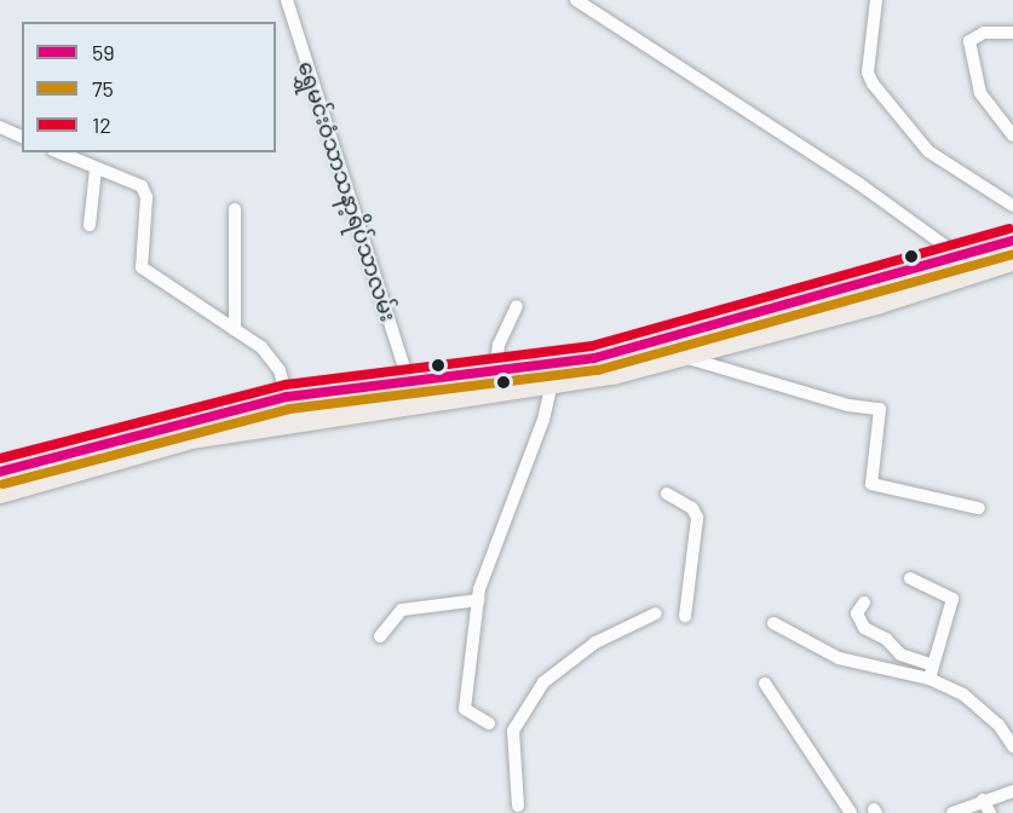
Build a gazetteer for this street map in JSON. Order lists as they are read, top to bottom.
{
  "streets": {
    "street": ["ရွှေမင်းဝံသာသနာ့ရိပ်သာလမ်း"]
  },
  "lines": ["transit line 12", "transit line 59", "transit line 75"],
  "legend": ["59", "75", "12"]
}
